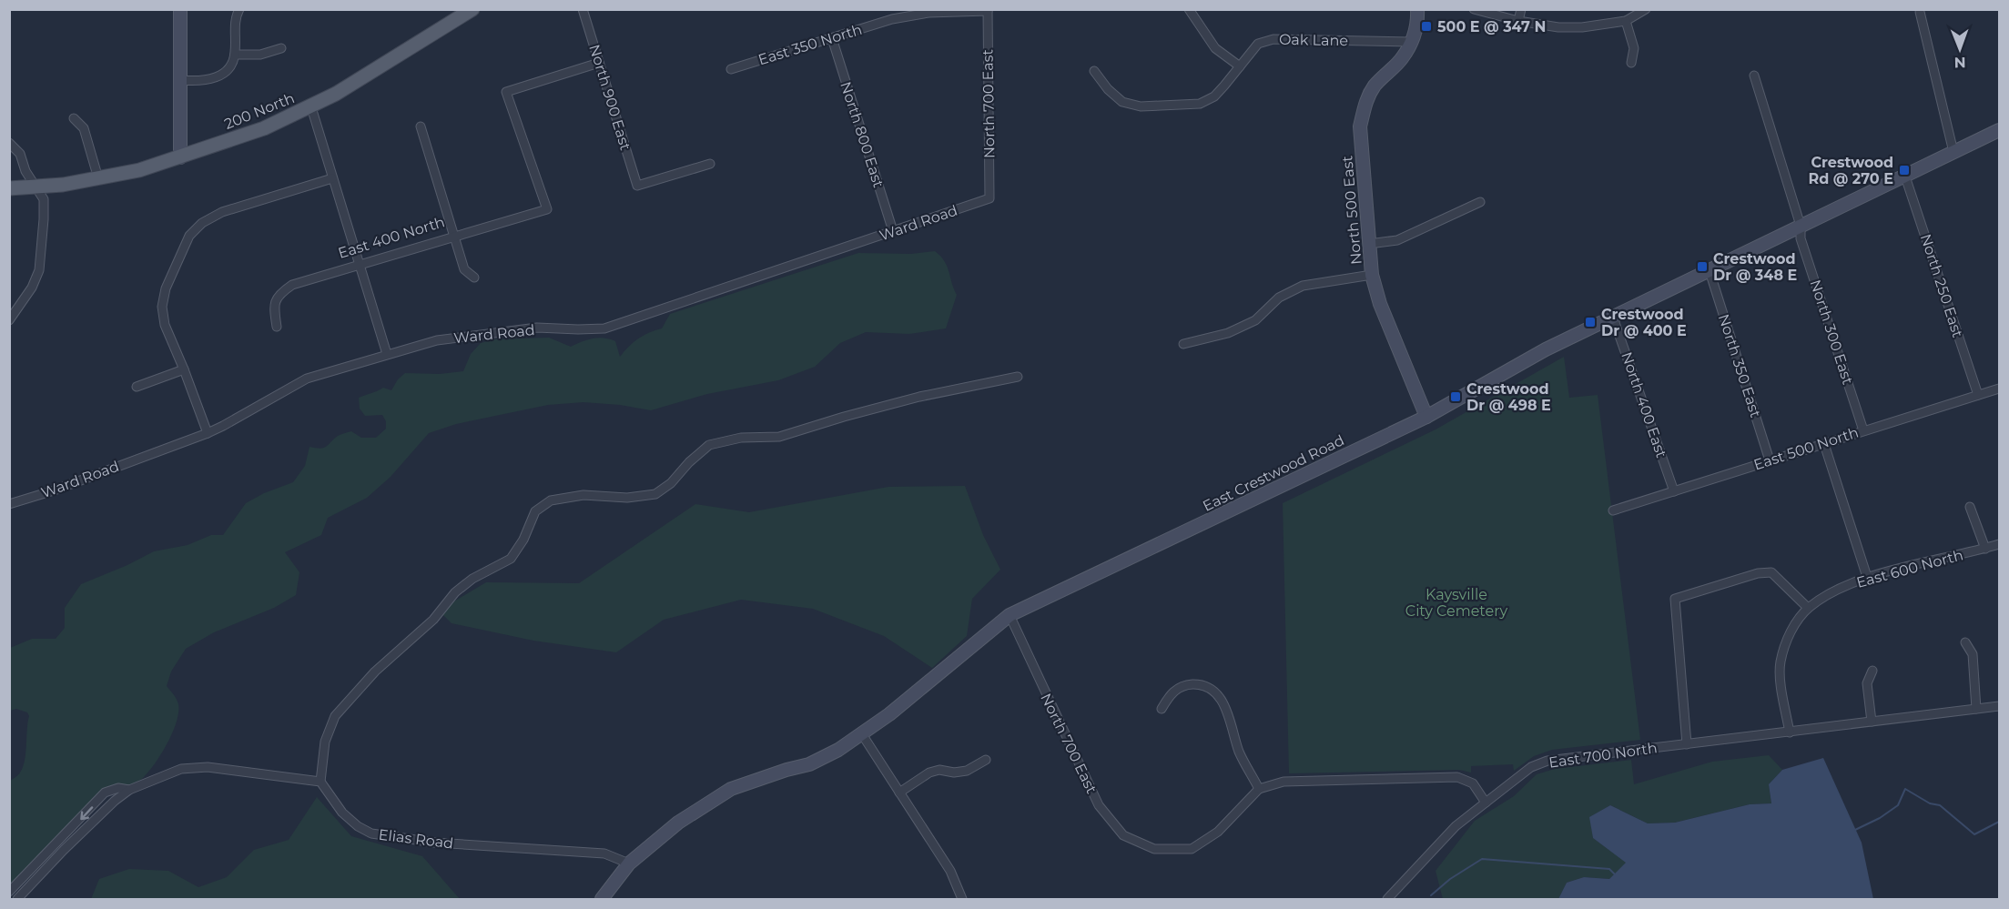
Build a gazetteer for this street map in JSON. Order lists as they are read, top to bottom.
{
  "streets": {
    "main road": ["200 North"],
    "street": [
      "Oak Lane",
      "East 350 North",
      "North 900 East",
      "North 700 East",
      "North 800 East",
      "North 500 East",
      "Ward Road",
      "East 400 North",
      "North 250 East",
      "North 300 East",
      "North 350 East",
      "North 400 East",
      "East 500 North",
      "East Crestwood Road",
      "East 600 North",
      "East 700 North",
      "Elias Road"
    ]
  },
  "crossings": [
    ["Oak Lane", "North 500 East"],
    ["East 350 North", "North 700 East"],
    ["East 350 North", "North 800 East"],
    ["North 900 East", "East 400 North"],
    ["North 700 East", "Ward Road"],
    ["North 700 East", "East Crestwood Road"],
    ["North 800 East", "Ward Road"],
    ["North 500 East", "East Crestwood Road"],
    ["North 250 East", "East 500 North"],
    ["North 250 East", "East Crestwood Road"],
    ["North 300 East", "East 500 North"],
    ["North 300 East", "East Crestwood Road"],
    ["North 350 East", "East 500 North"],
    ["North 350 East", "East Crestwood Road"],
    ["North 400 East", "East 500 North"],
    ["North 400 East", "East Crestwood Road"],
    ["East Crestwood Road", "Elias Road"]
  ],
  "parks": ["Kaysville City Cemetery"],
  "places": {
    "transit": [
      "500 E @ 347 N",
      "Crestwood Rd @ 270 E",
      "Crestwood Dr @ 348 E",
      "Crestwood Dr @ 400 E",
      "Crestwood Dr @ 498 E"
    ]
  },
  "north": "bottom"
}
